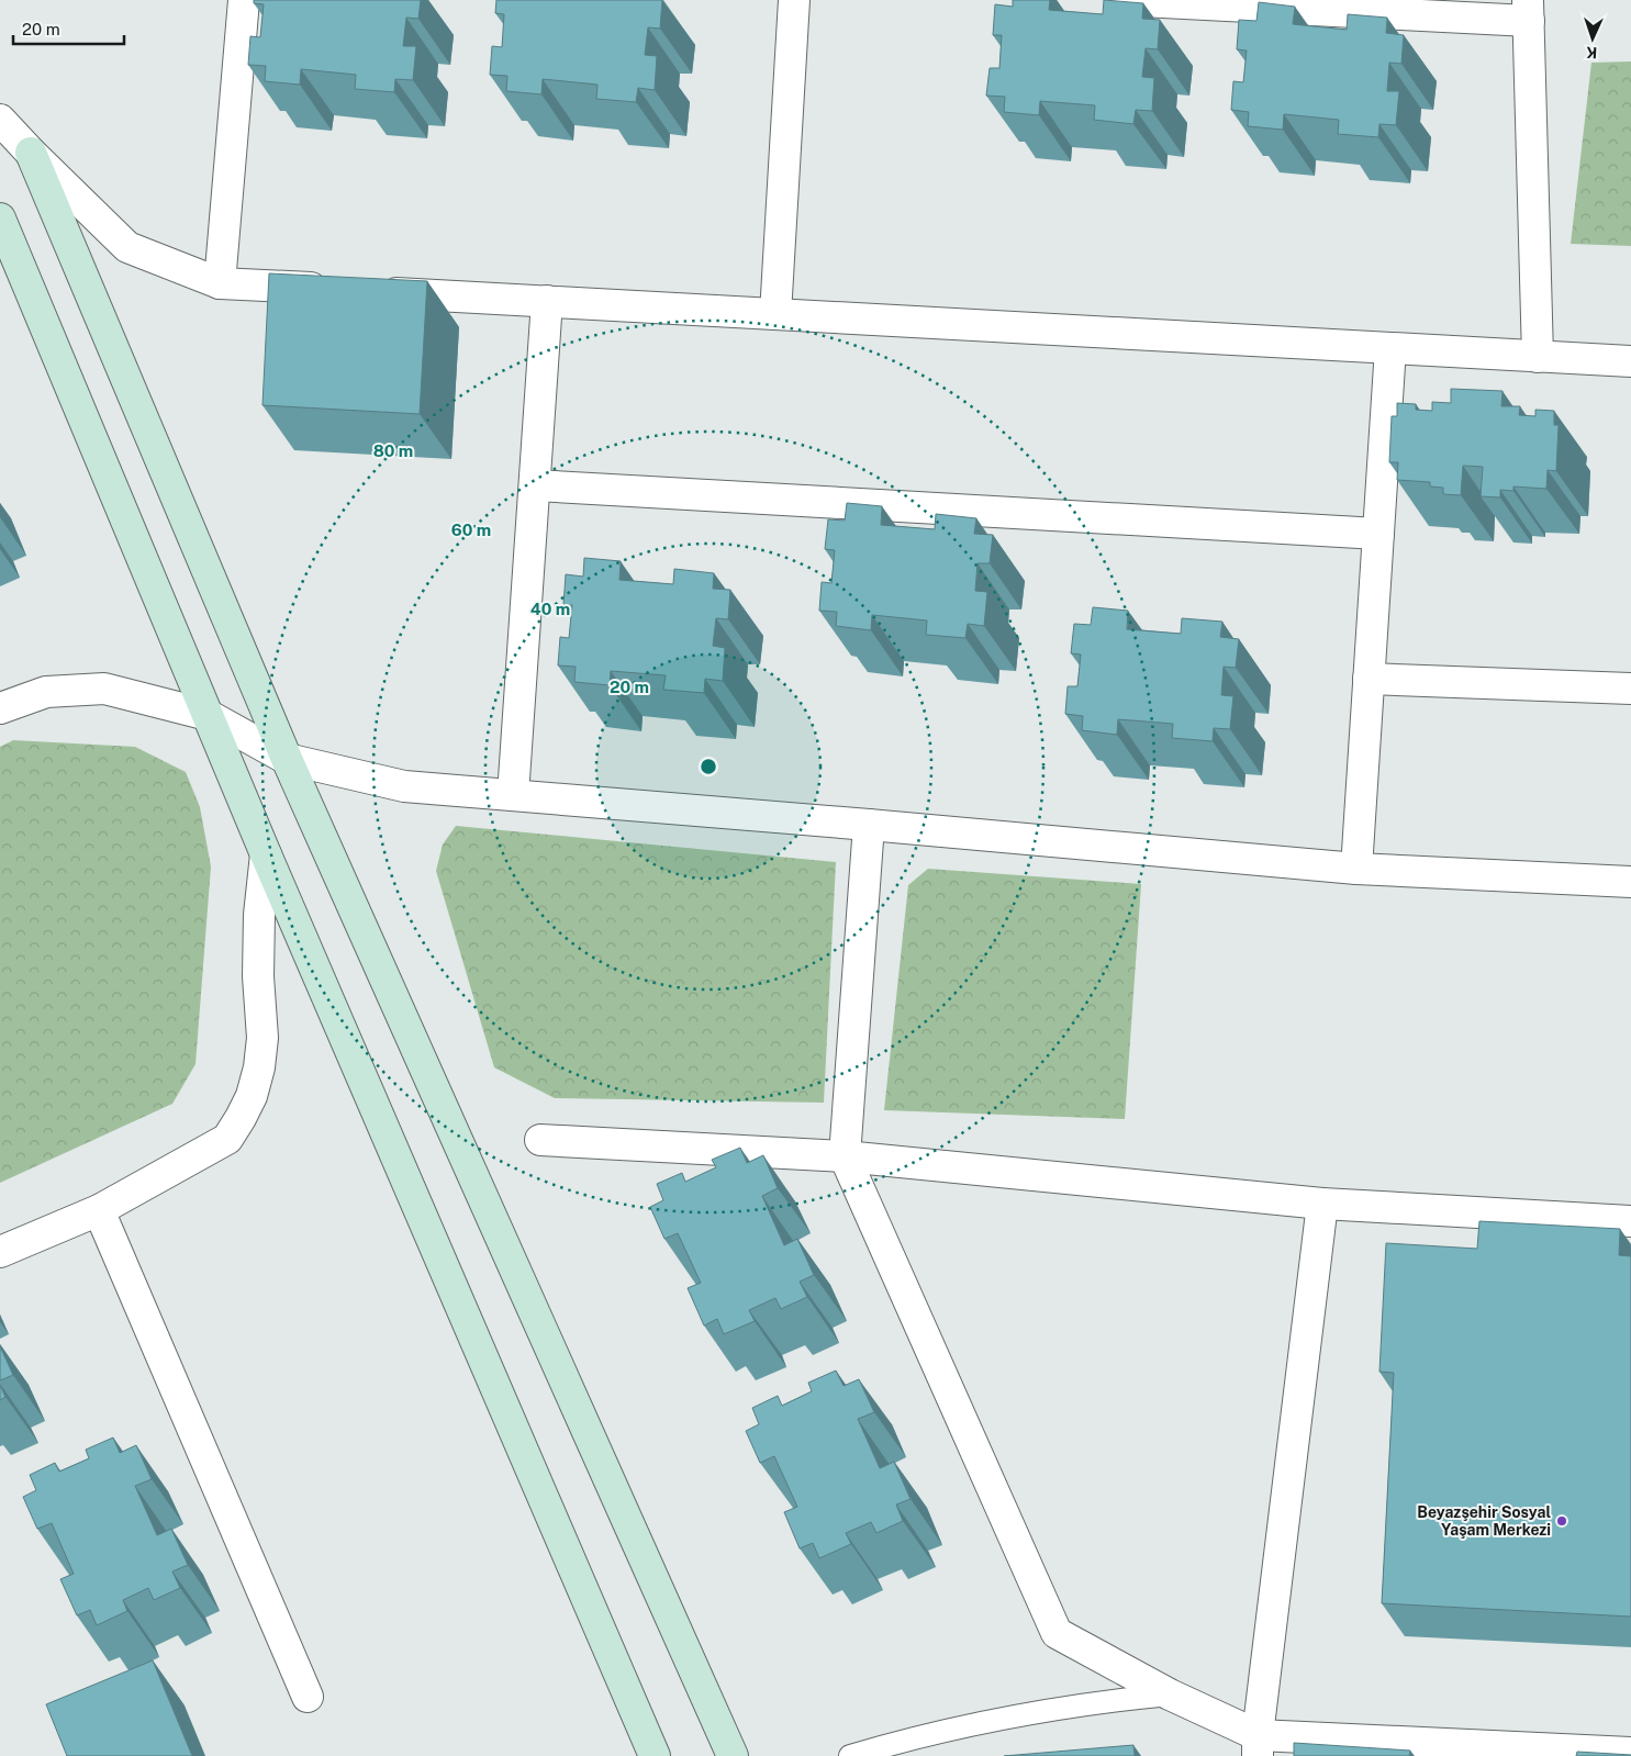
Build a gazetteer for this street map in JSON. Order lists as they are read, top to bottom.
{
  "places": ["Beyazşehir Sosyal Yaşam Merkezi"],
  "scale_bar": "20 m",
  "north": "bottom",
  "rings": [
    "80 m",
    "60 m",
    "40 m",
    "20 m"
  ]
}
